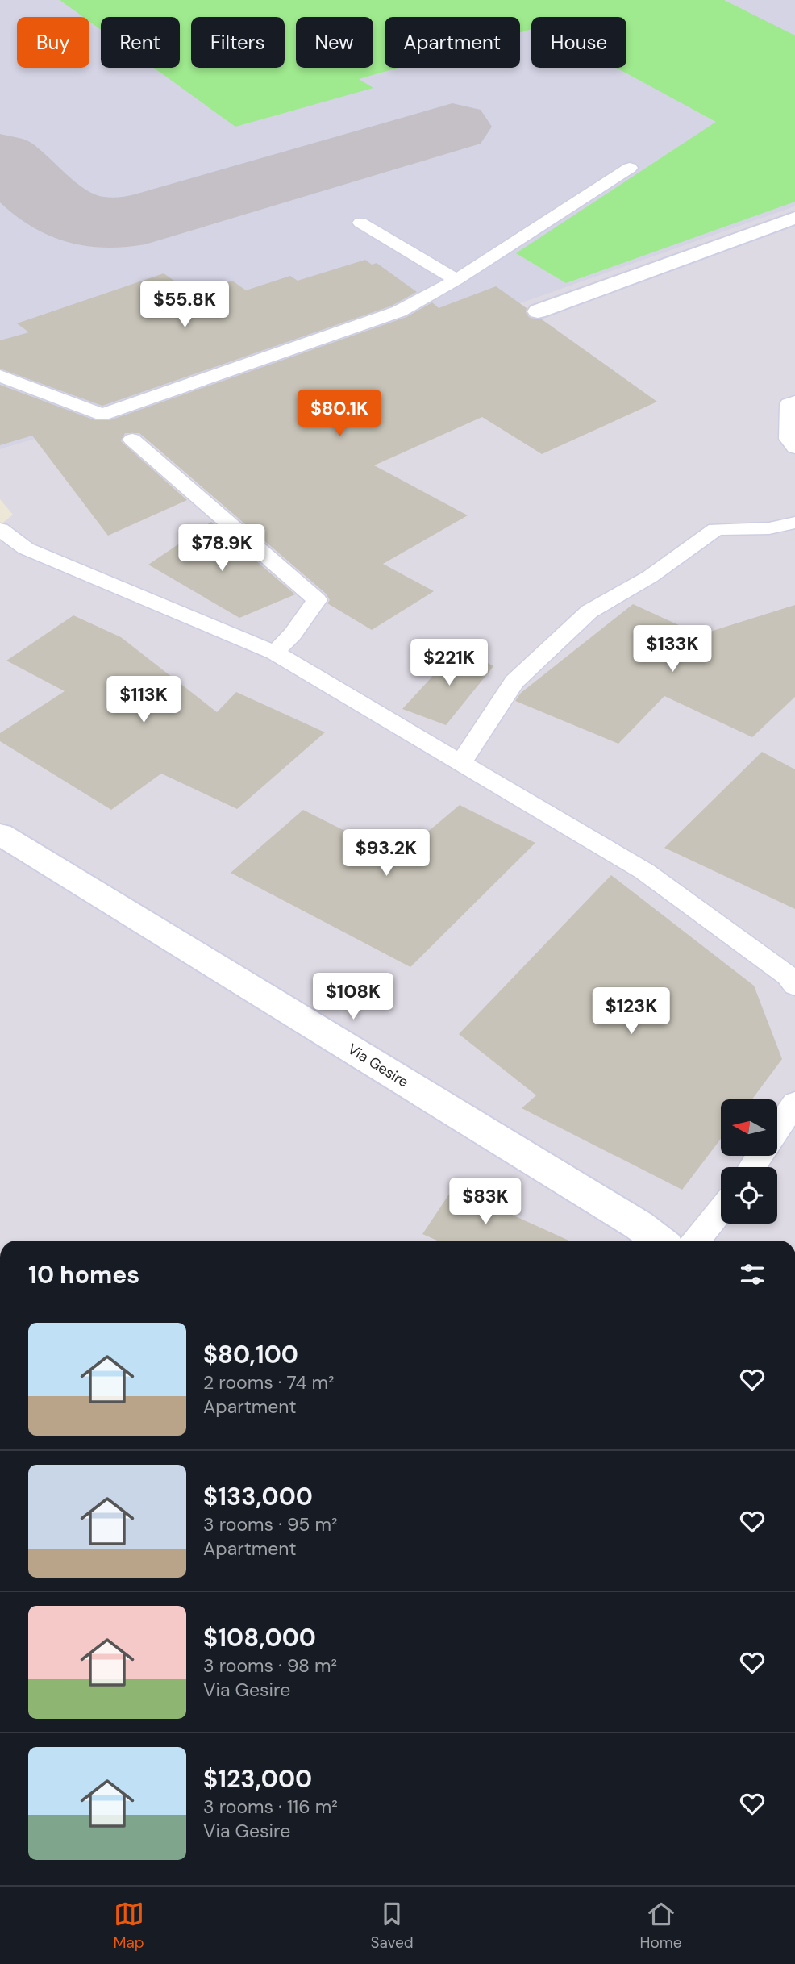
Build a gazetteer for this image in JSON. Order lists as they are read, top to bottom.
{
  "streets": {
    "street": ["Via Gesire"]
  },
  "north": "left",
  "page": {
    "chip": [
      "Buy",
      "Rent",
      "Filters",
      "New",
      "Apartment",
      "House"
    ],
    "price": [
      "$55.8K",
      "$80.1K",
      "$78.9K",
      "$133K",
      "$221K",
      "$113K",
      "$93.2K",
      "$108K",
      "$123K",
      "$83K"
    ],
    "heading": "10 homes",
    "list": [
      {
        "name": "$80,100",
        "note": "2 rooms · 74 m² · Apartment"
      },
      {
        "name": "$133,000",
        "note": "3 rooms · 95 m² · Apartment"
      },
      {
        "name": "$108,000",
        "note": "3 rooms · 98 m² · Via Gesire"
      },
      {
        "name": "$123,000",
        "note": "3 rooms · 116 m² · Via Gesire"
      }
    ],
    "tabs": ["Map", "Saved", "Home"]
  }
}
